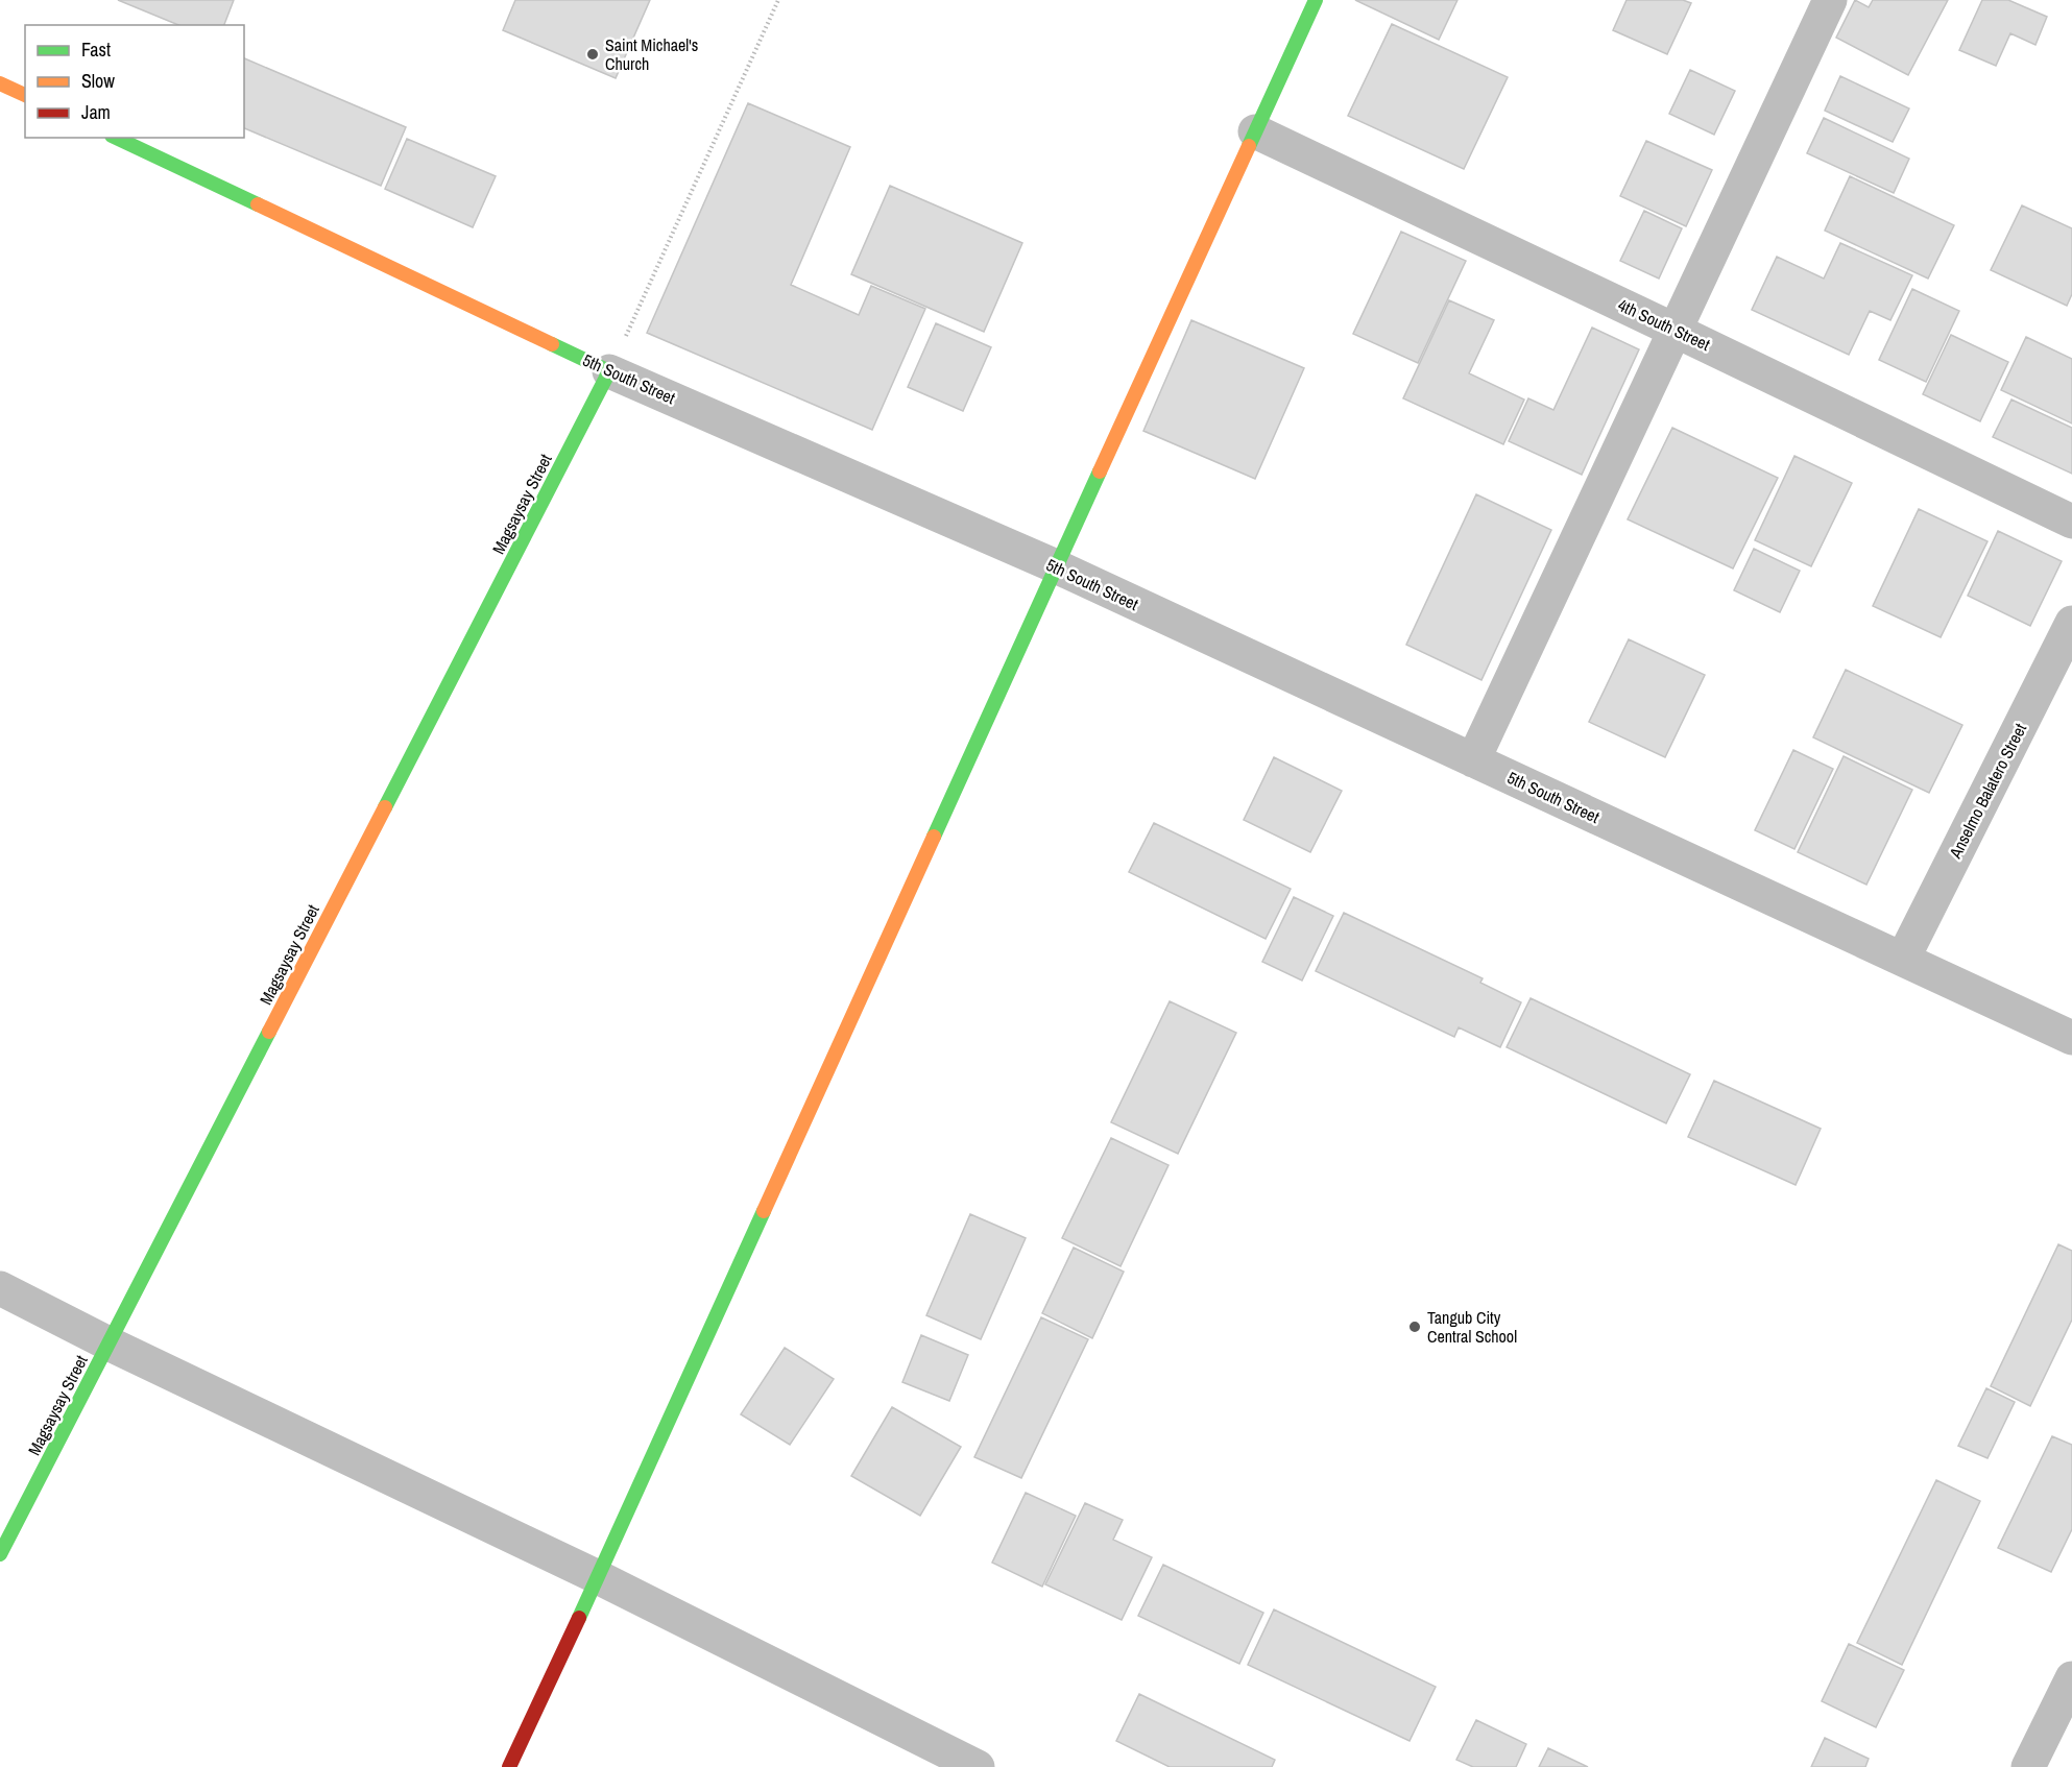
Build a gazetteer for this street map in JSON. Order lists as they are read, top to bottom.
{
  "streets": {
    "street": [
      "4th South Street",
      "5th South Street",
      "Magsaysay Street",
      "Anselmo Balatero Street"
    ]
  },
  "crossings": [
    ["5th South Street", "Magsaysay Street"],
    ["5th South Street", "Anselmo Balatero Street"]
  ],
  "places": ["Saint Michael's Church", "Tangub City Central School"],
  "legend": ["Fast", "Slow", "Jam"]
}
